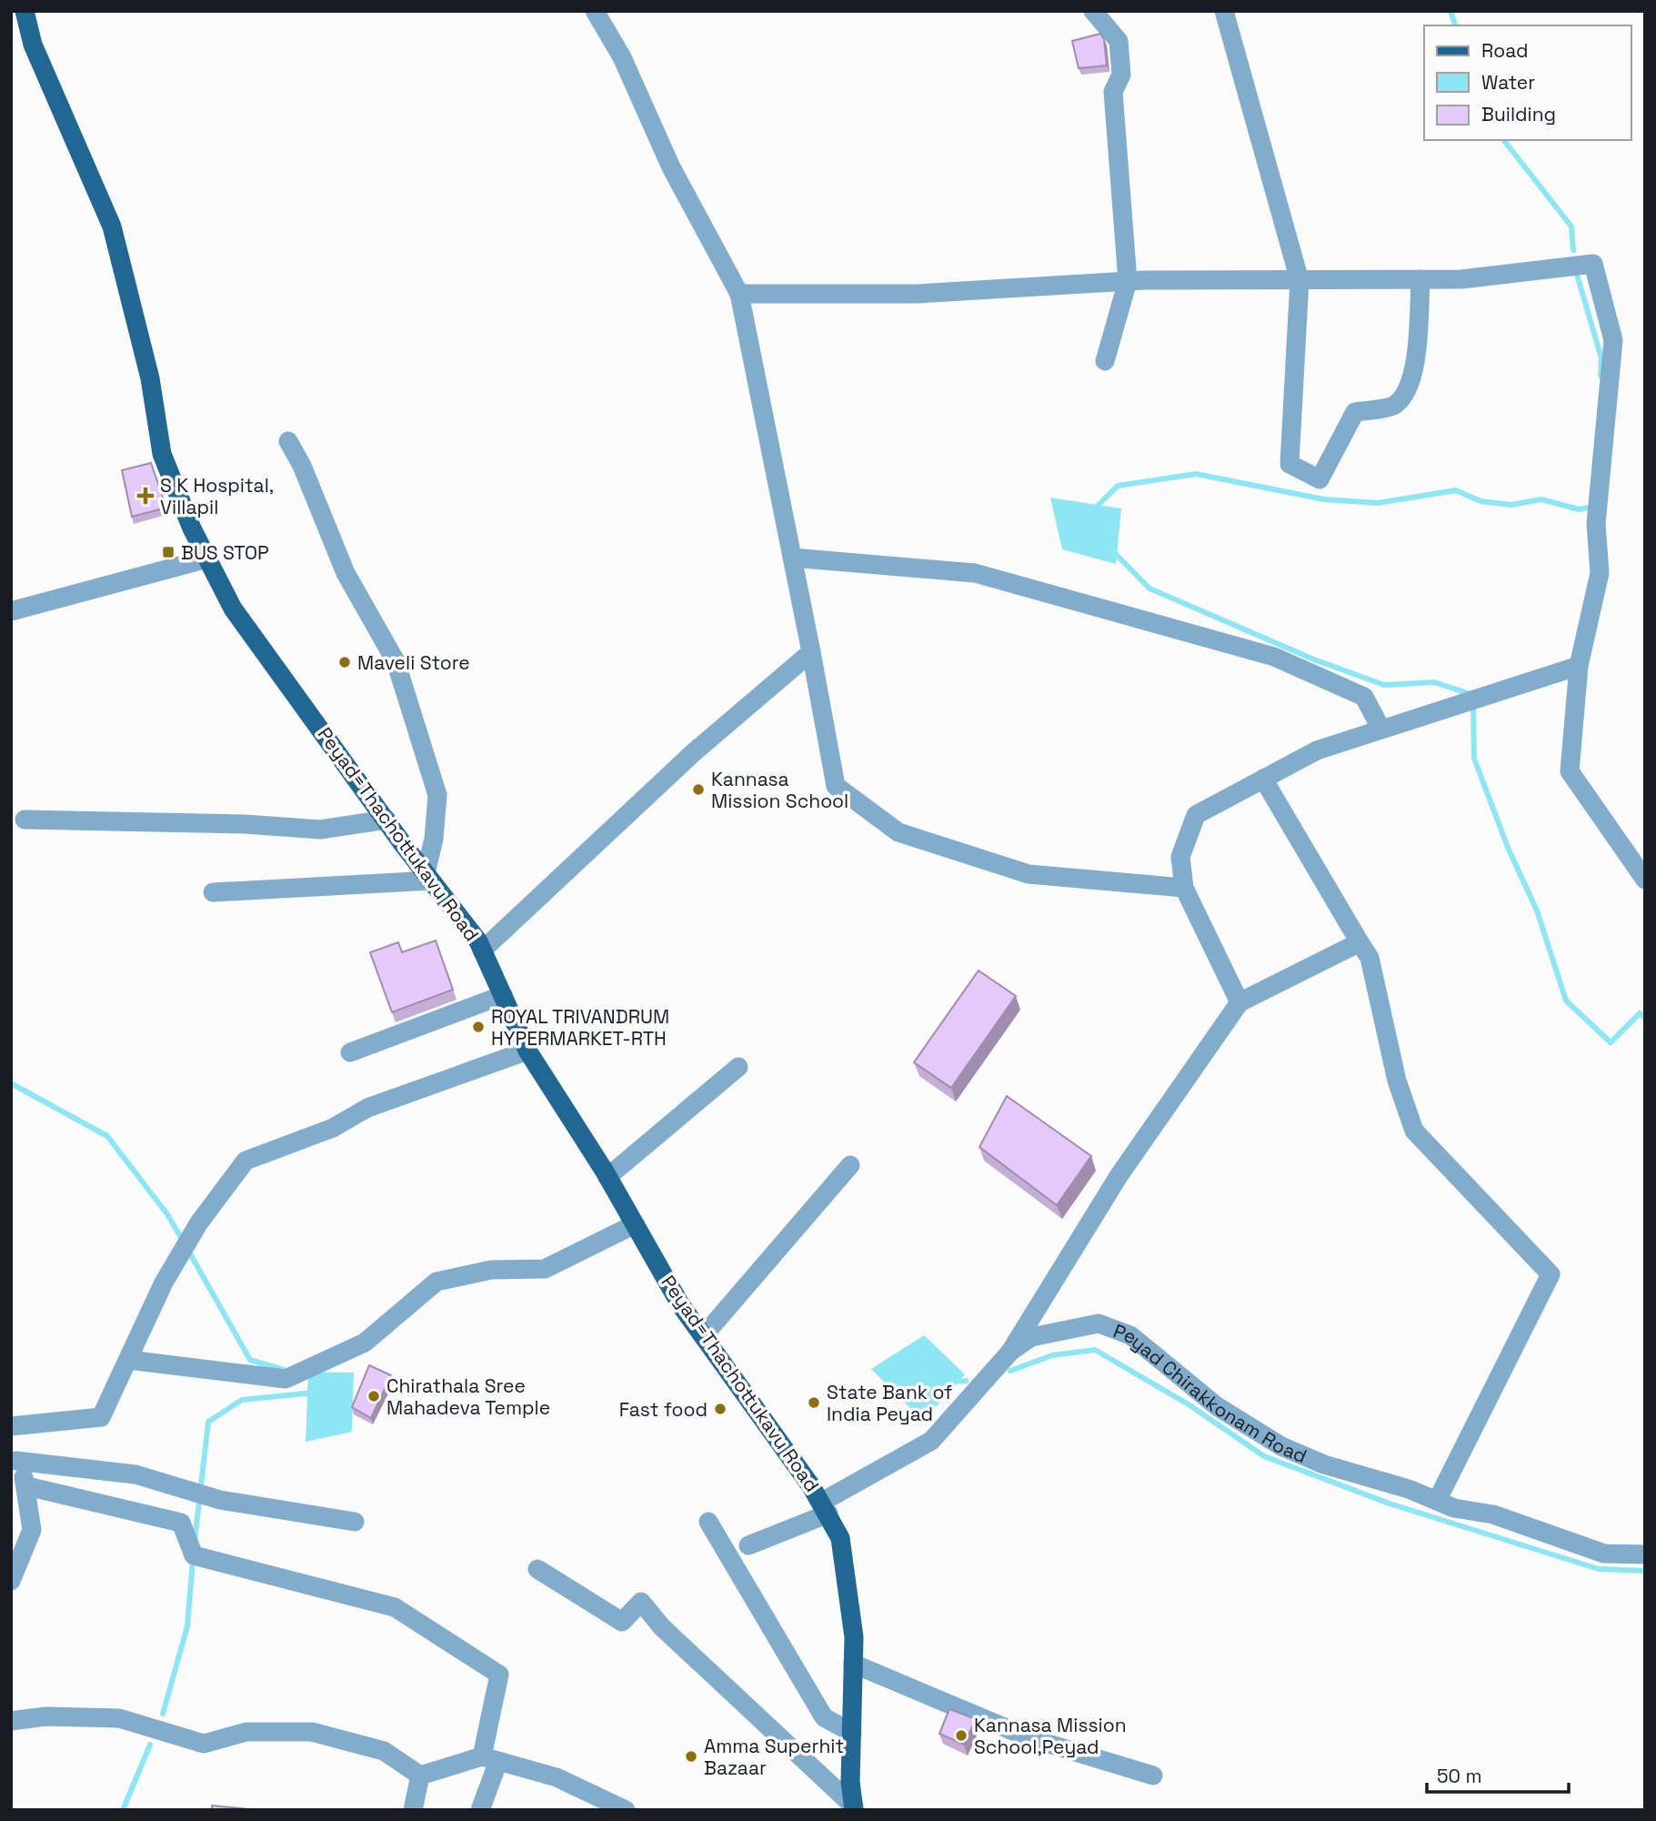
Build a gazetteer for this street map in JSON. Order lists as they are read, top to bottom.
{
  "streets": {
    "main road": ["Peyad=Thachottukavu Road"],
    "street": ["Peyad Chirakkonam Road"]
  },
  "crossings": [
    ["Peyad=Thachottukavu Road", "Peyad Chirakkonam Road"]
  ],
  "places": {
    "health": ["S K Hospital, Villapil"],
    "transit": ["BUS STOP"],
    "other": [
      "Maveli Store",
      "Kannasa Mission School",
      "ROYAL TRIVANDRUM HYPERMARKET-RTH",
      "Chirathala Sree Mahadeva Temple",
      "State Bank of India Peyad",
      "Fast food",
      "Kannasa Mission School,Peyad",
      "Amma Superhit Bazaar"
    ]
  },
  "legend": ["Road", "Water", "Building"],
  "scale_bar": "50 m"
}
